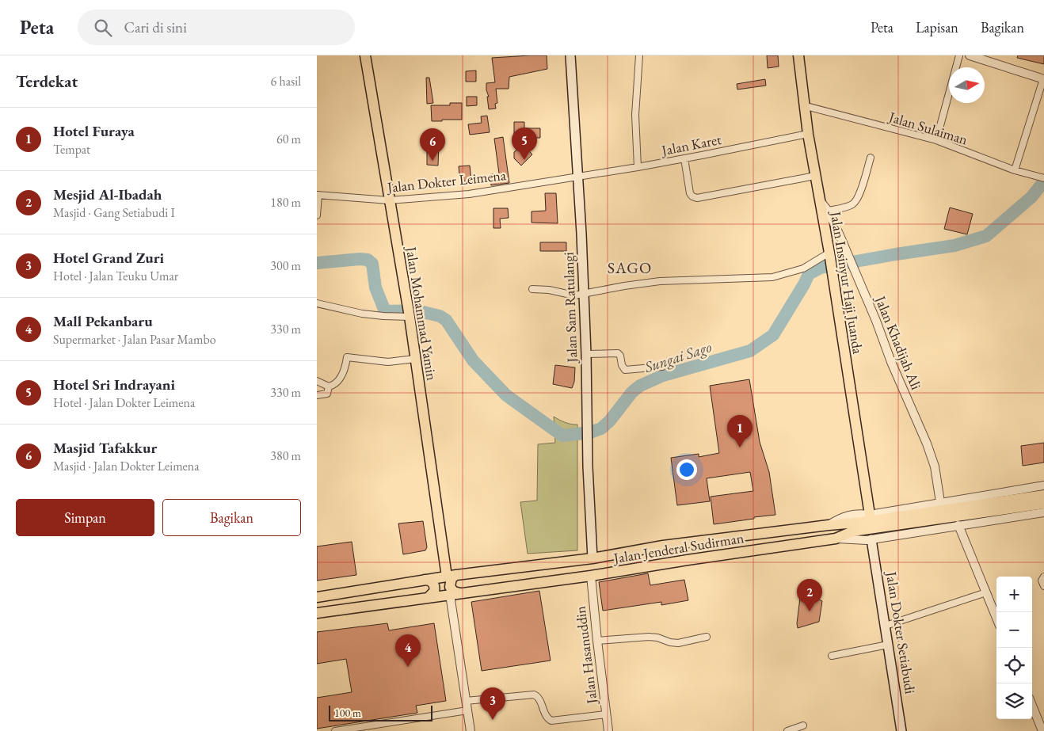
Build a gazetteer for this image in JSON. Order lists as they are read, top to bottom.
{
  "streets": {
    "main road": [
      "Jalan Insinyur Haji Juanda",
      "Jalan Sam Ratulangi",
      "Jalan Mohammad Yamin",
      "Jalan Jenderal Sudirman",
      "Jalan Dokter Setiabudi"
    ],
    "street": [
      "Jalan Sulaiman",
      "Jalan Karet",
      "Jalan Dokter Leimena",
      "Jalan Khadijah Ali",
      "Jalan Hasanuddin"
    ]
  },
  "crossings": [
    ["Jalan Sulaiman", "Jalan Insinyur Haji Juanda"],
    ["Jalan Karet", "Jalan Dokter Leimena"],
    ["Jalan Karet", "Jalan Insinyur Haji Juanda"],
    ["Jalan Karet", "Jalan Sam Ratulangi"],
    ["Jalan Dokter Leimena", "Jalan Sam Ratulangi"],
    ["Jalan Dokter Leimena", "Jalan Mohammad Yamin"],
    ["Jalan Insinyur Haji Juanda", "Jalan Khadijah Ali"],
    ["Jalan Sam Ratulangi", "Jalan Jenderal Sudirman"],
    ["Jalan Mohammad Yamin", "Jalan Jenderal Sudirman"],
    ["Jalan Jenderal Sudirman", "Jalan Hasanuddin"]
  ],
  "districts": ["SAGO"],
  "water": ["Sungai Sago"],
  "scale_bar": "100 m",
  "north": "right",
  "page": {
    "header": "Peta",
    "search": "Cari di sini",
    "nav": ["Peta", "Lapisan", "Bagikan"],
    "heading": ["Terdekat", "6 hasil"],
    "list": [
      {
        "mark": "1",
        "name": "Hotel Furaya",
        "note": "Tempat",
        "value": "60 m"
      },
      {
        "mark": "2",
        "name": "Mesjid Al-Ibadah",
        "note": "Masjid · Gang Setiabudi I",
        "value": "180 m"
      },
      {
        "mark": "3",
        "name": "Hotel Grand Zuri",
        "note": "Hotel · Jalan Teuku Umar",
        "value": "300 m"
      },
      {
        "mark": "4",
        "name": "Mall Pekanbaru",
        "note": "Supermarket · Jalan Pasar Mambo",
        "value": "330 m"
      },
      {
        "mark": "5",
        "name": "Hotel Sri Indrayani",
        "note": "Hotel · Jalan Dokter Leimena",
        "value": "330 m"
      },
      {
        "mark": "6",
        "name": "Masjid Tafakkur",
        "note": "Masjid · Jalan Dokter Leimena",
        "value": "380 m"
      }
    ],
    "pins": [
      "5",
      "6",
      "1",
      "2",
      "4",
      "3"
    ],
    "buttons": ["Simpan", "Bagikan"],
    "map_buttons": ["+", "−"],
    "scale": "100 m"
  }
}
